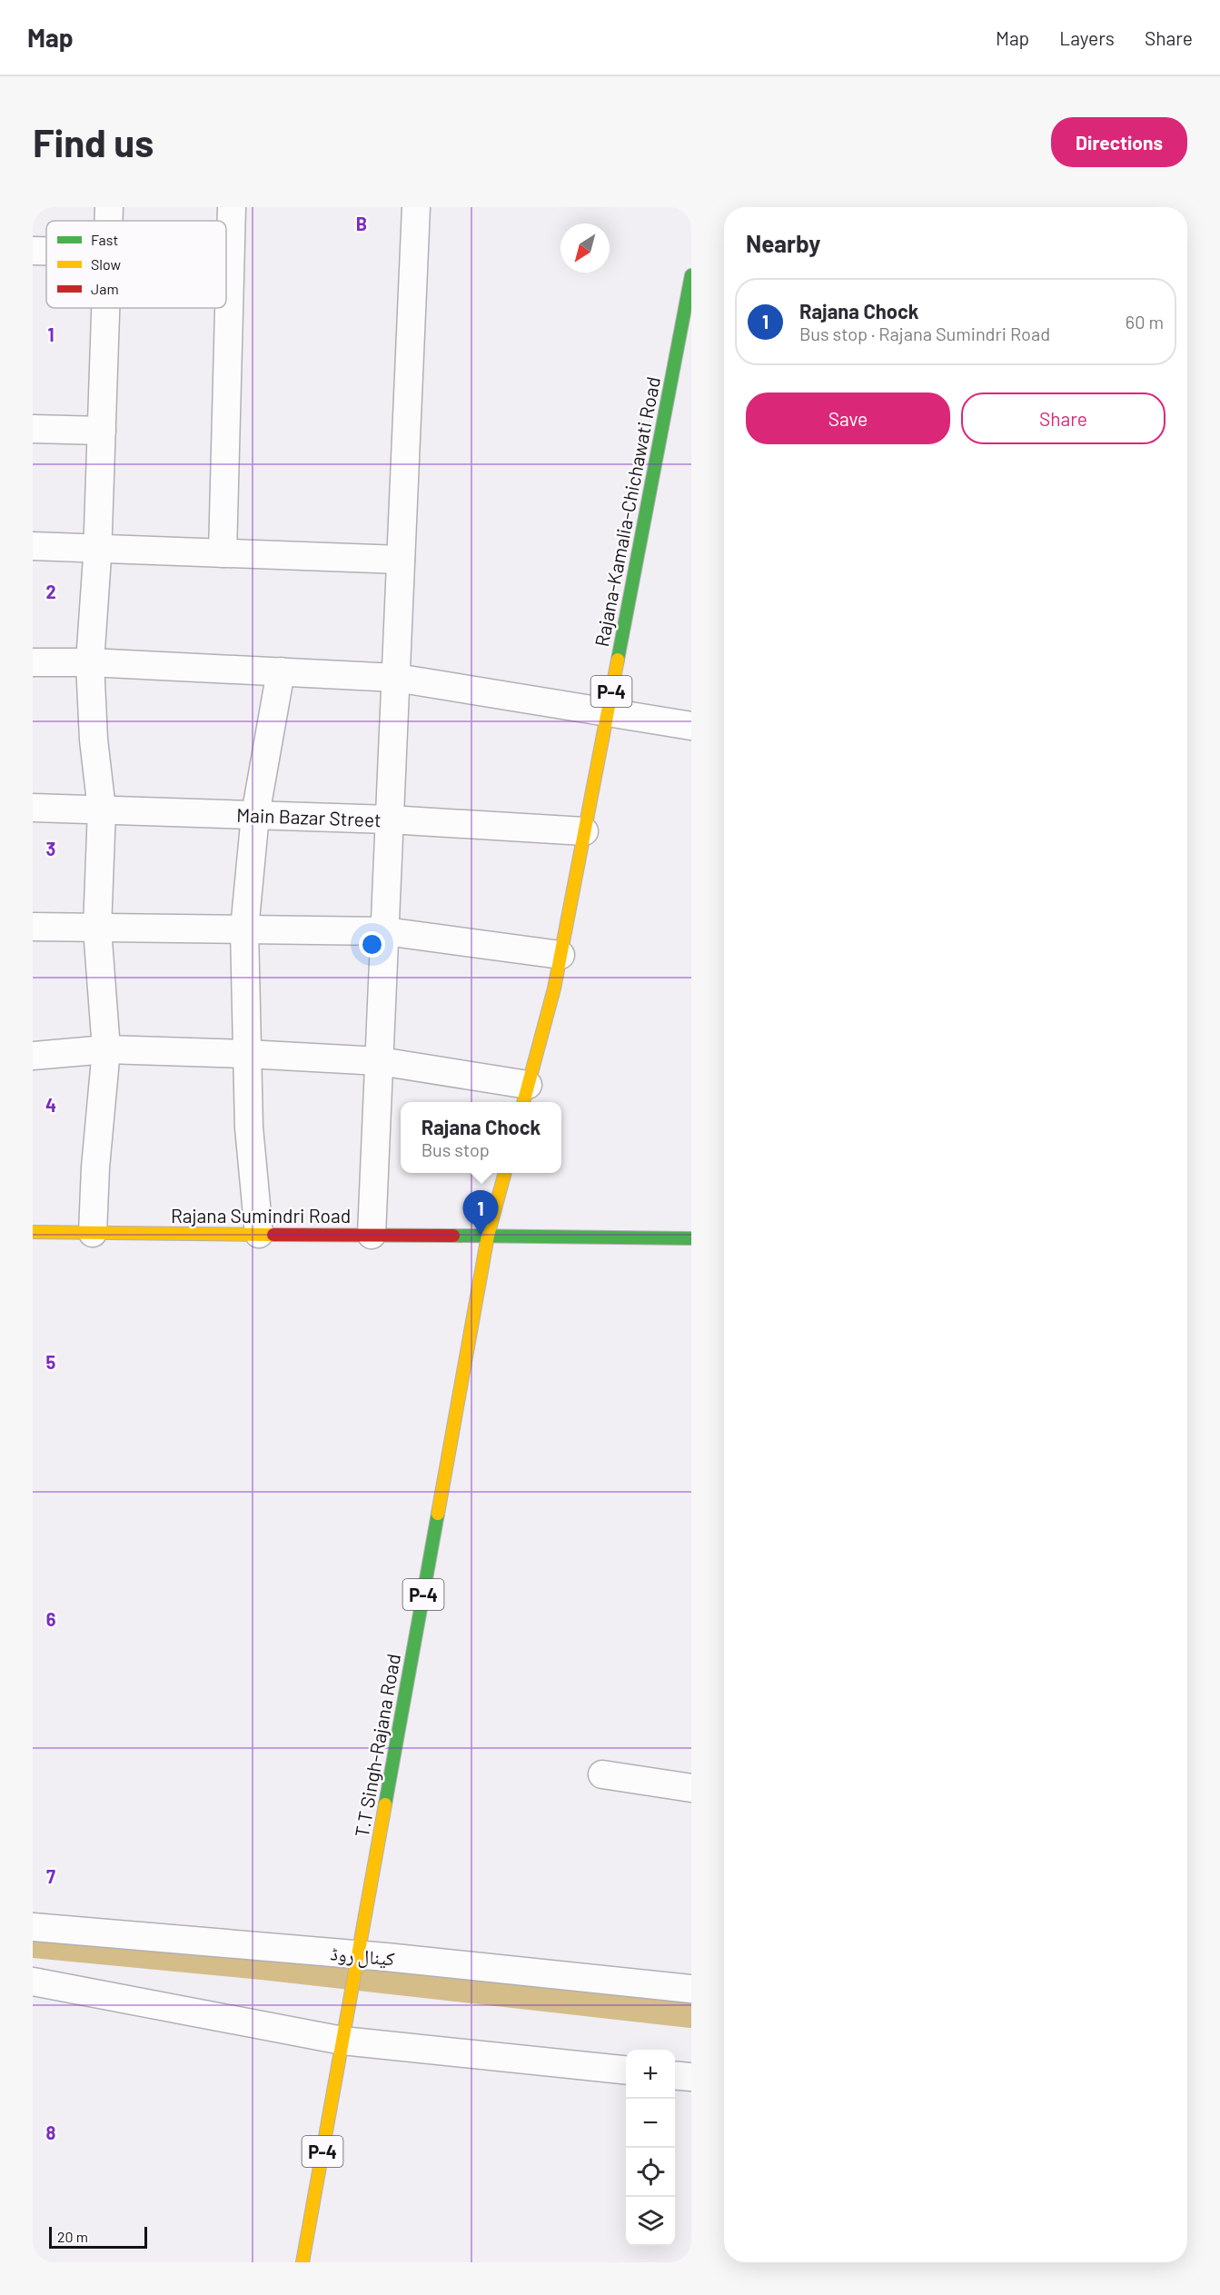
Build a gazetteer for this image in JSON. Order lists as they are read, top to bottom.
{
  "streets": {
    "main road": [
      "Rajana-Kamalia-Chichawati Road",
      "P-4",
      "Rajana Sumindri Road",
      "T.T Singh-Rajana Road"
    ],
    "street": ["Main Bazar Street", "کینال روڈ"]
  },
  "crossings": [
    ["Rajana-Kamalia-Chichawati Road", "Main Bazar Street"],
    ["P-4", "Rajana Sumindri Road"],
    ["P-4", "T.T Singh-Rajana Road"],
    ["Rajana Sumindri Road", "T.T Singh-Rajana Road"],
    ["T.T Singh-Rajana Road", "کینال روڈ"]
  ],
  "legend": ["Fast", "Slow", "Jam"],
  "scale_bar": "20 m",
  "north": "bottom left",
  "page": {
    "header": "Map",
    "nav": ["Map", "Layers", "Share"],
    "buttons": [
      "Directions",
      ["Save", "Share"]
    ],
    "title": "Find us",
    "heading": "Nearby",
    "list": [
      {
        "mark": "1",
        "name": "Rajana Chock",
        "note": "Bus stop · Rajana Sumindri Road",
        "value": "60 m"
      }
    ],
    "popup": ["Rajana Chock", "Bus stop"],
    "pins": "1",
    "map_buttons": ["+", "−"],
    "scale": "20 m"
  },
  "grid": {
    "columns": ["B"],
    "rows": [
      "1",
      "2",
      "3",
      "4",
      "5",
      "6",
      "7",
      "8"
    ]
  }
}
